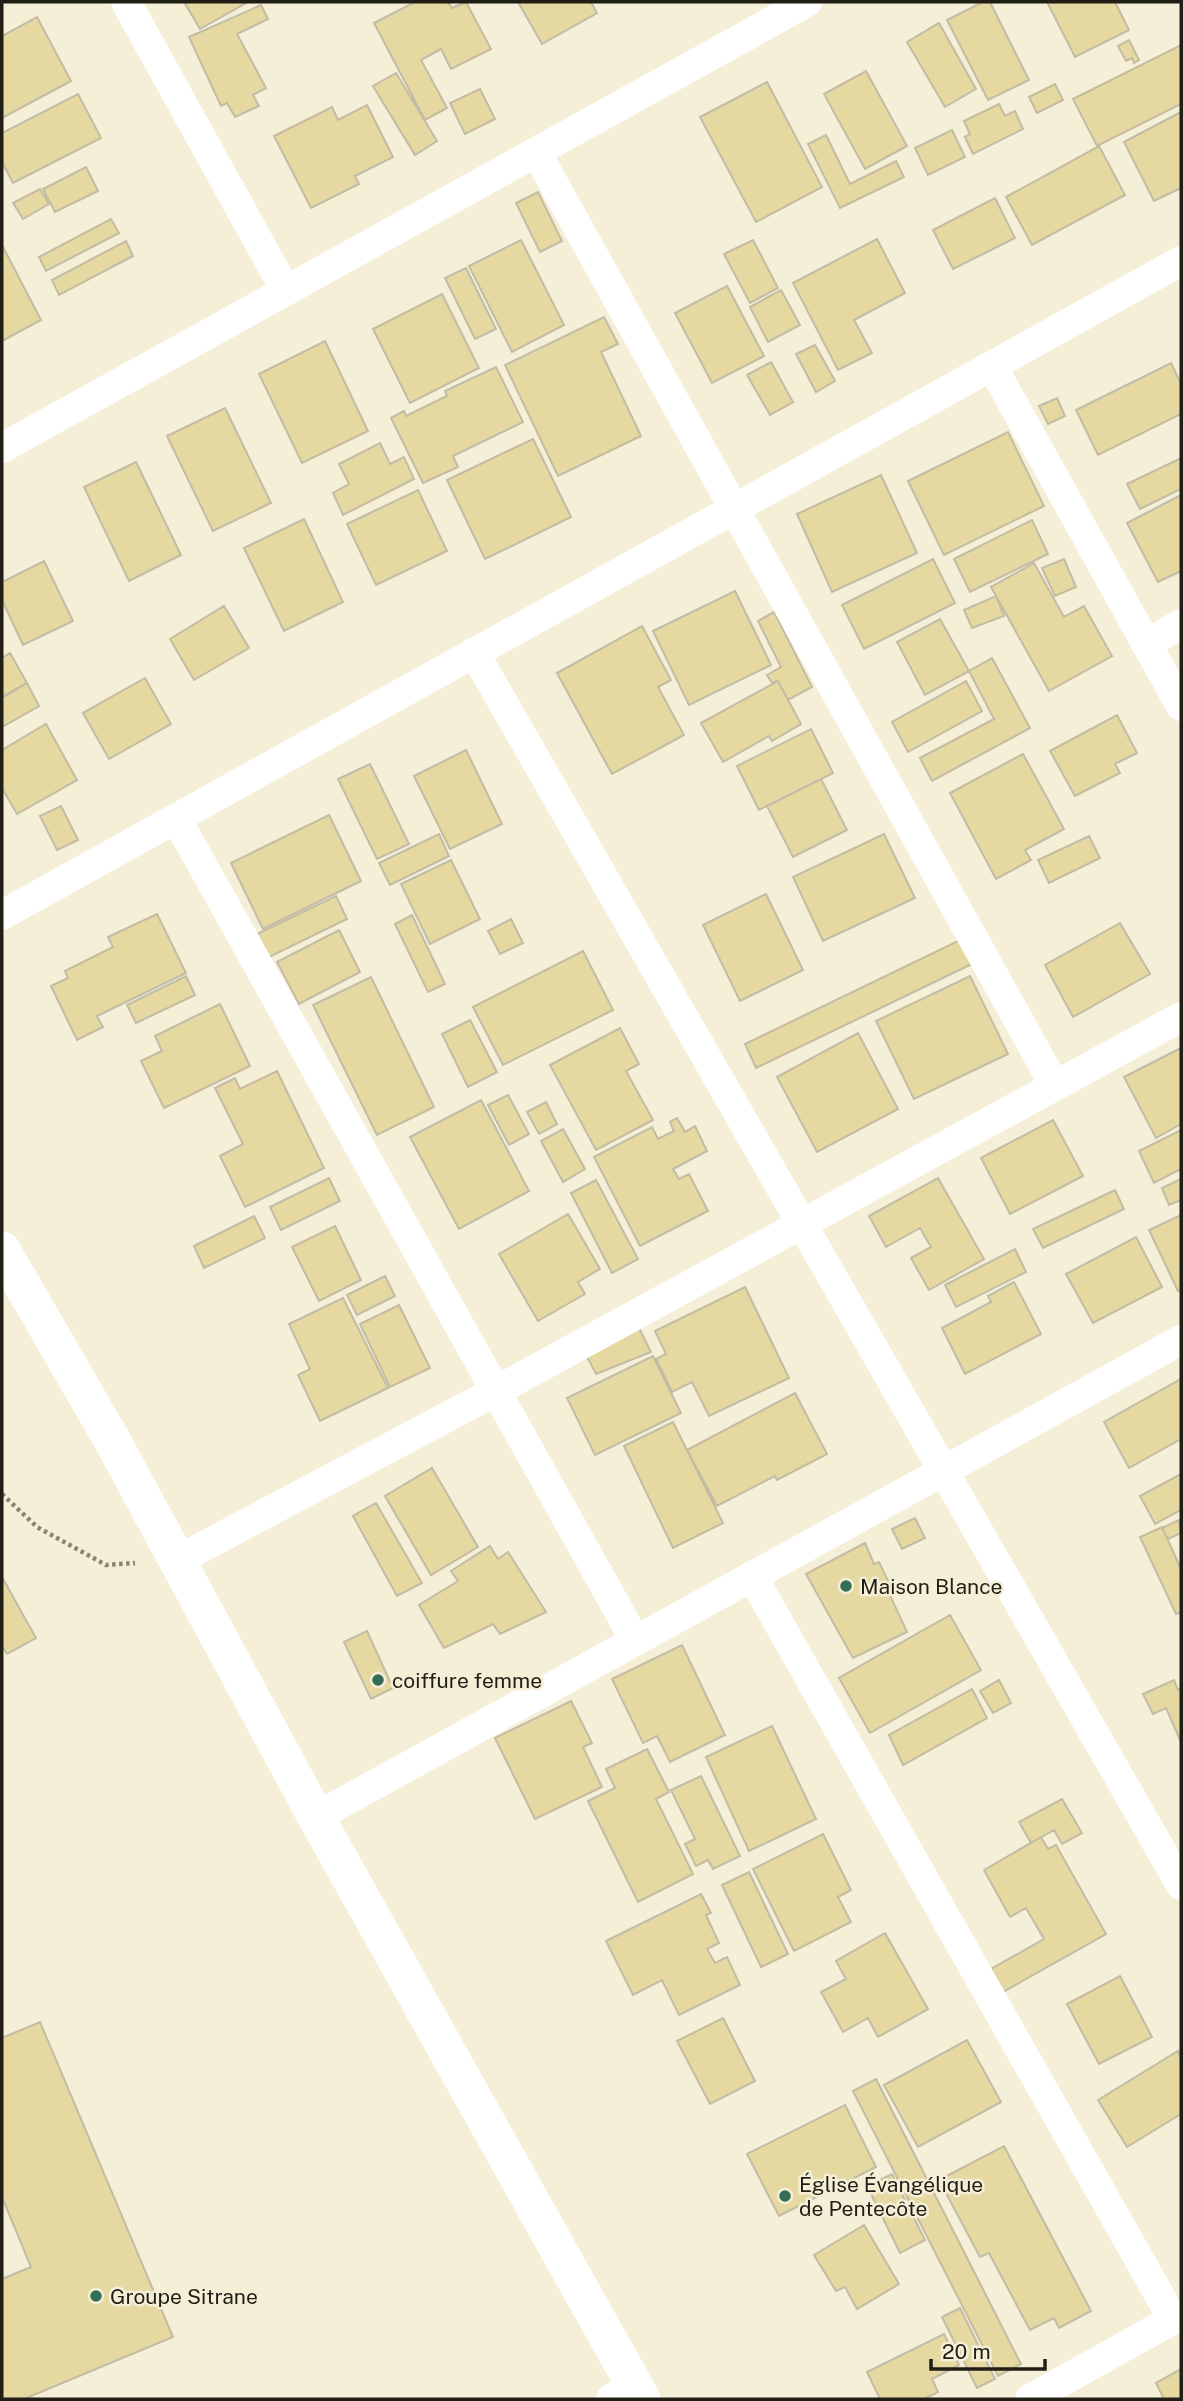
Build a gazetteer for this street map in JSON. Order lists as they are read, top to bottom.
{
  "places": [
    "Maison Blance",
    "coiffure femme",
    "Église Évangélique de Pentecôte",
    "Groupe Sitrane"
  ],
  "scale_bar": "20 m"
}
